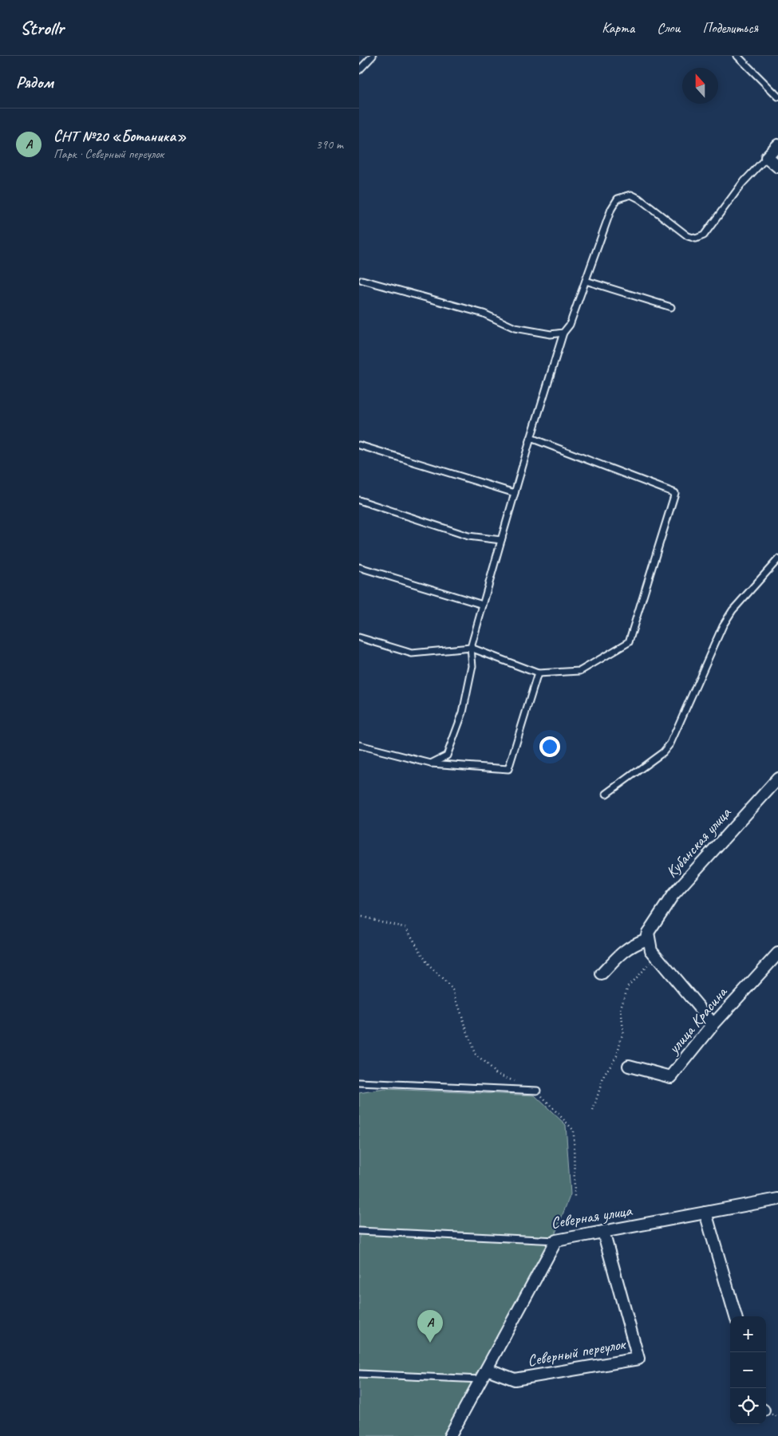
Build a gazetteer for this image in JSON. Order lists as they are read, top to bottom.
{
  "streets": {
    "street": [
      "Кубанская улица",
      "улица Красина",
      "Северная улица",
      "Северный переулок"
    ]
  },
  "crossings": [
    ["Северная улица", "Северный переулок"]
  ],
  "north": "top",
  "page": {
    "header": "Strollr",
    "nav": ["Карта", "Слои", "Поделиться"],
    "heading": "Рядом",
    "list": [
      {
        "mark": "A",
        "name": "СНТ №20 «Ботаника»",
        "note": "Парк · Северный переулок",
        "value": "390 m"
      }
    ],
    "pins": "A",
    "map_buttons": ["+", "−"]
  }
}
